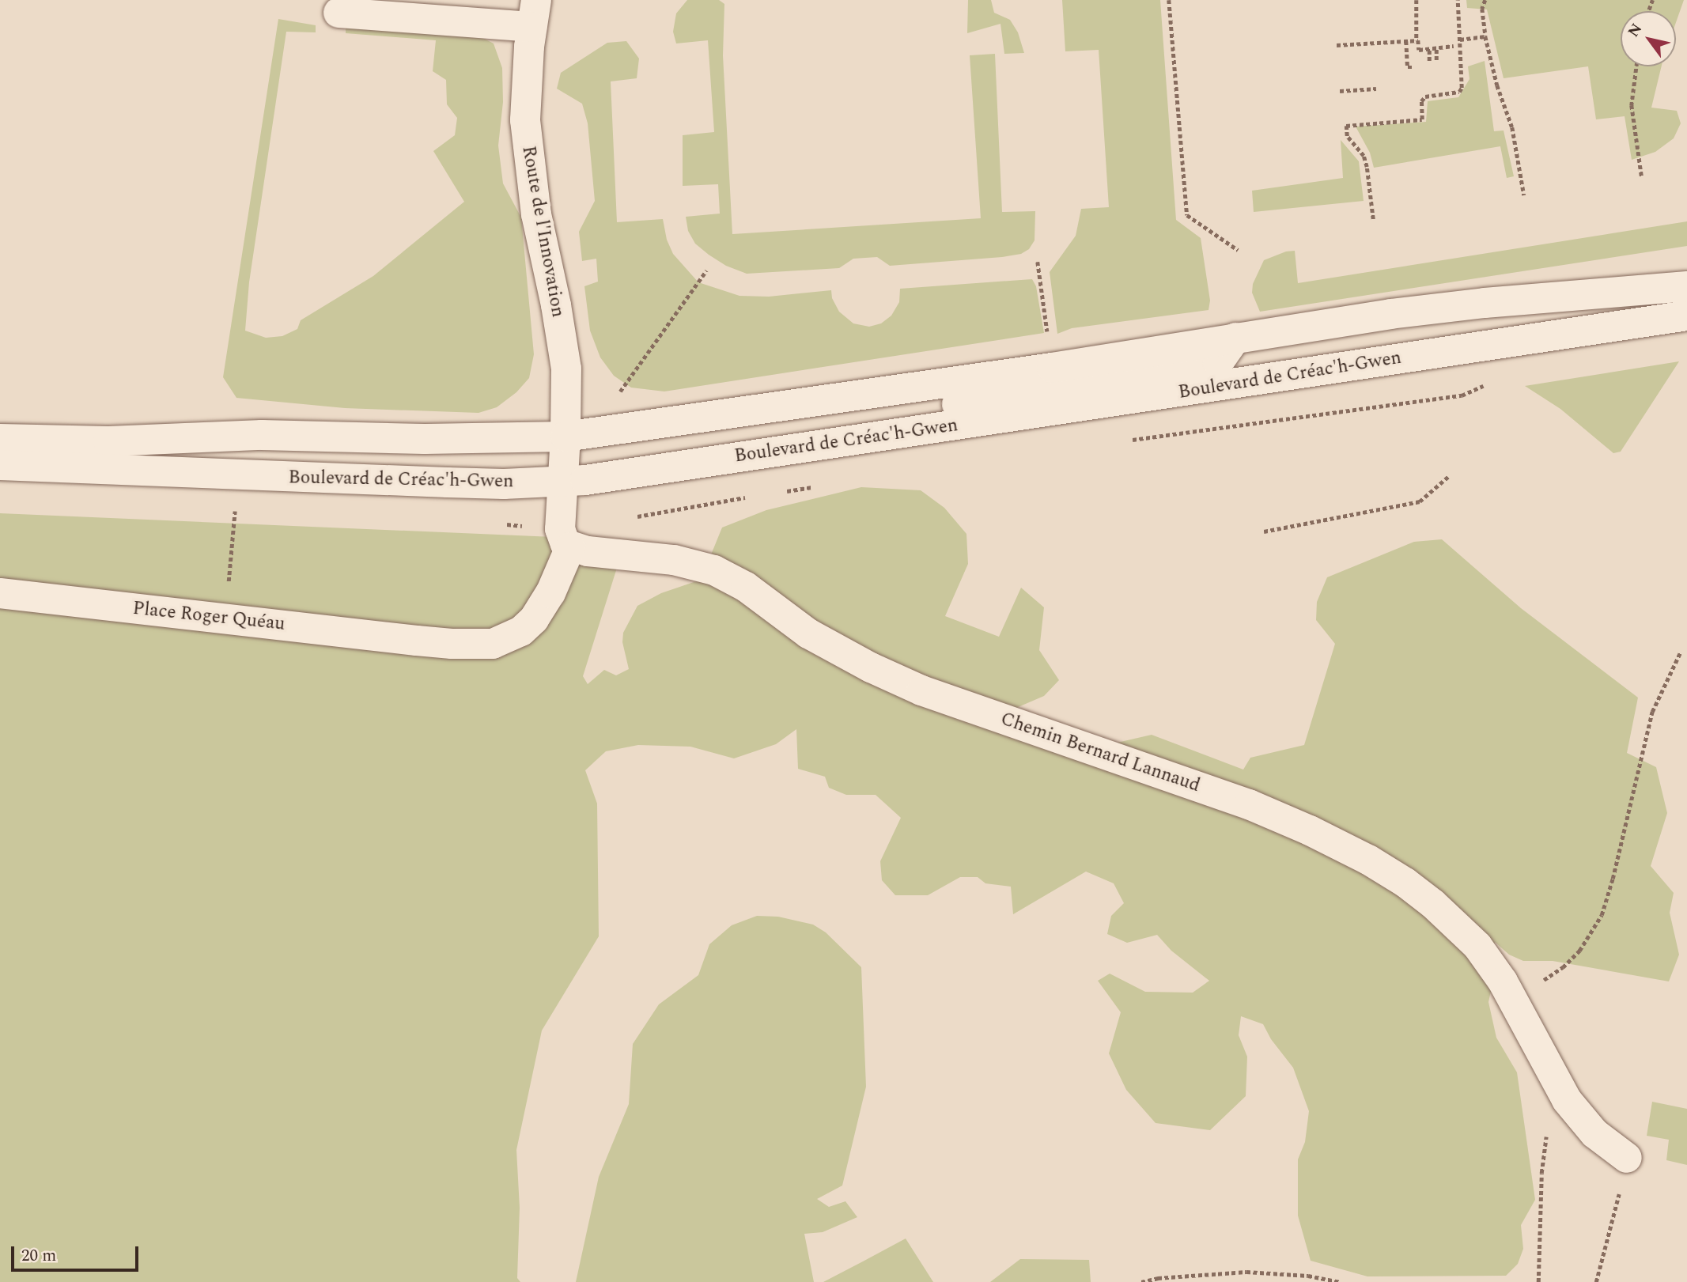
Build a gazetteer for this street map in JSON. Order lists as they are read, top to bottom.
{
  "streets": {
    "street": [
      "Route de l'Innovation",
      "Boulevard de Créac'h-Gwen",
      "Place Roger Quéau",
      "Chemin Bernard Lannaud"
    ]
  },
  "crossings": [
    ["Place Roger Quéau", "Chemin Bernard Lannaud"]
  ],
  "scale_bar": "20 m",
  "north": "top left"
}
